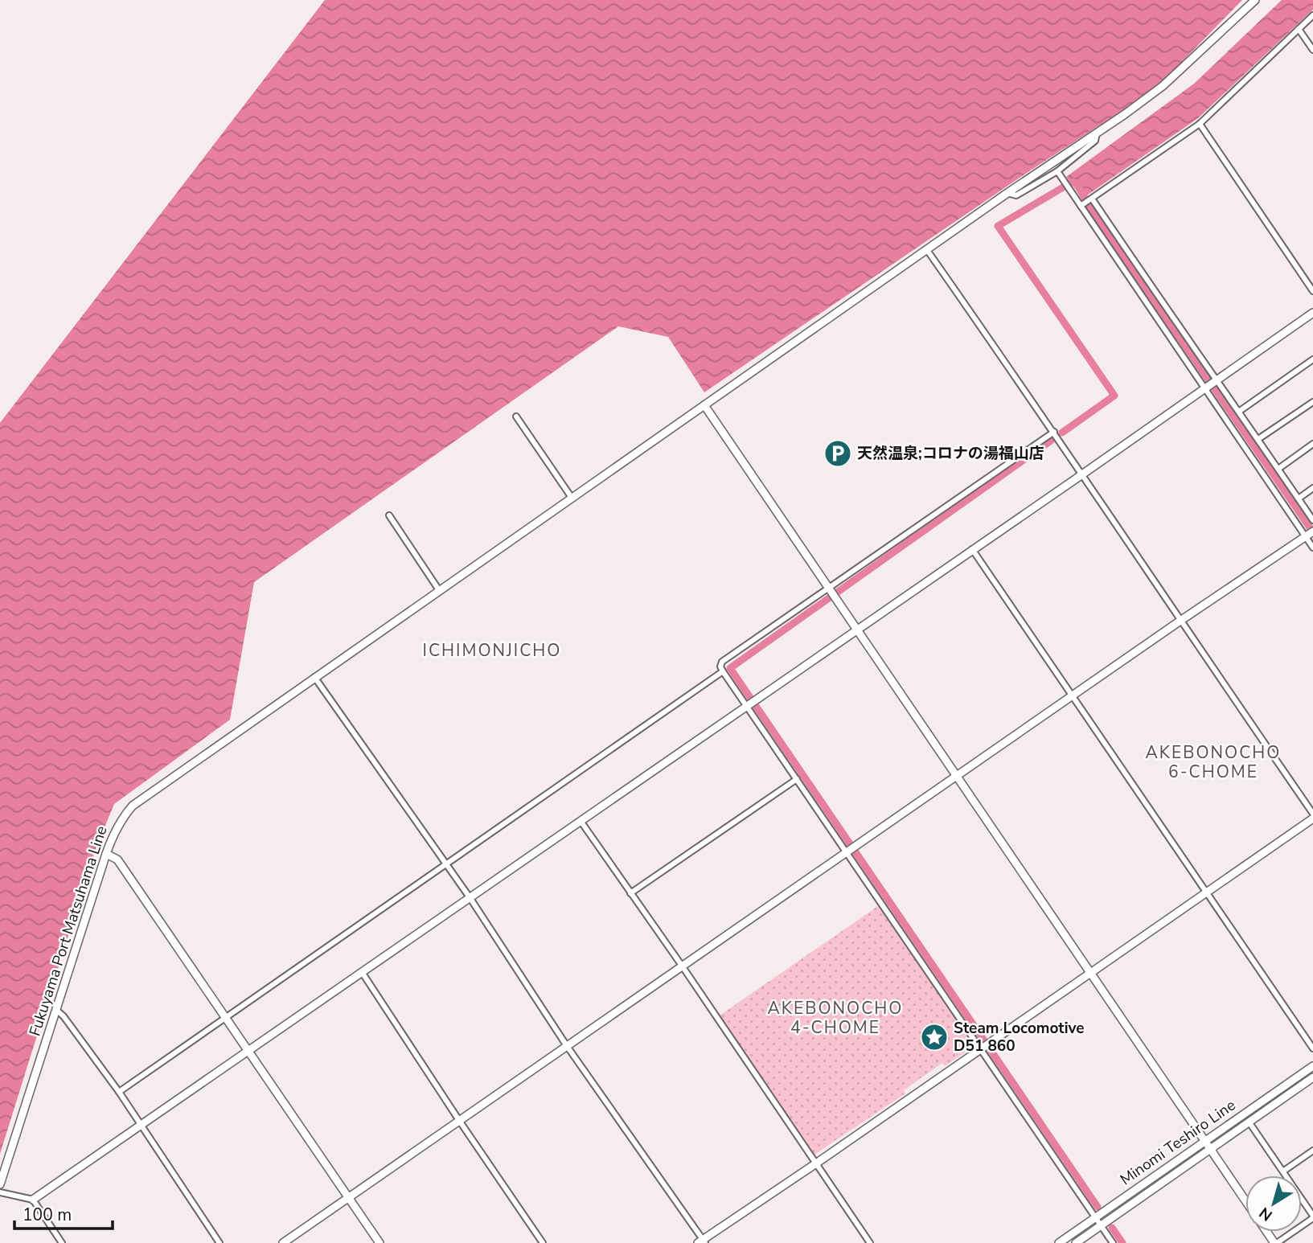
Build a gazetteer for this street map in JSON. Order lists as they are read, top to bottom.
{
  "streets": {
    "street": ["Fukuyama Port Matsuhama Line", "Minomi Teshiro Line"]
  },
  "districts": ["ICHIMONJICHO", "AKEBONOCHO 6-CHOME", "AKEBONOCHO 4-CHOME"],
  "places": {
    "parking": ["天然温泉;コロナの湯福山店"],
    "place": ["Steam Locomotive D51 860"]
  },
  "scale_bar": "100 m",
  "north": "bottom left"
}
